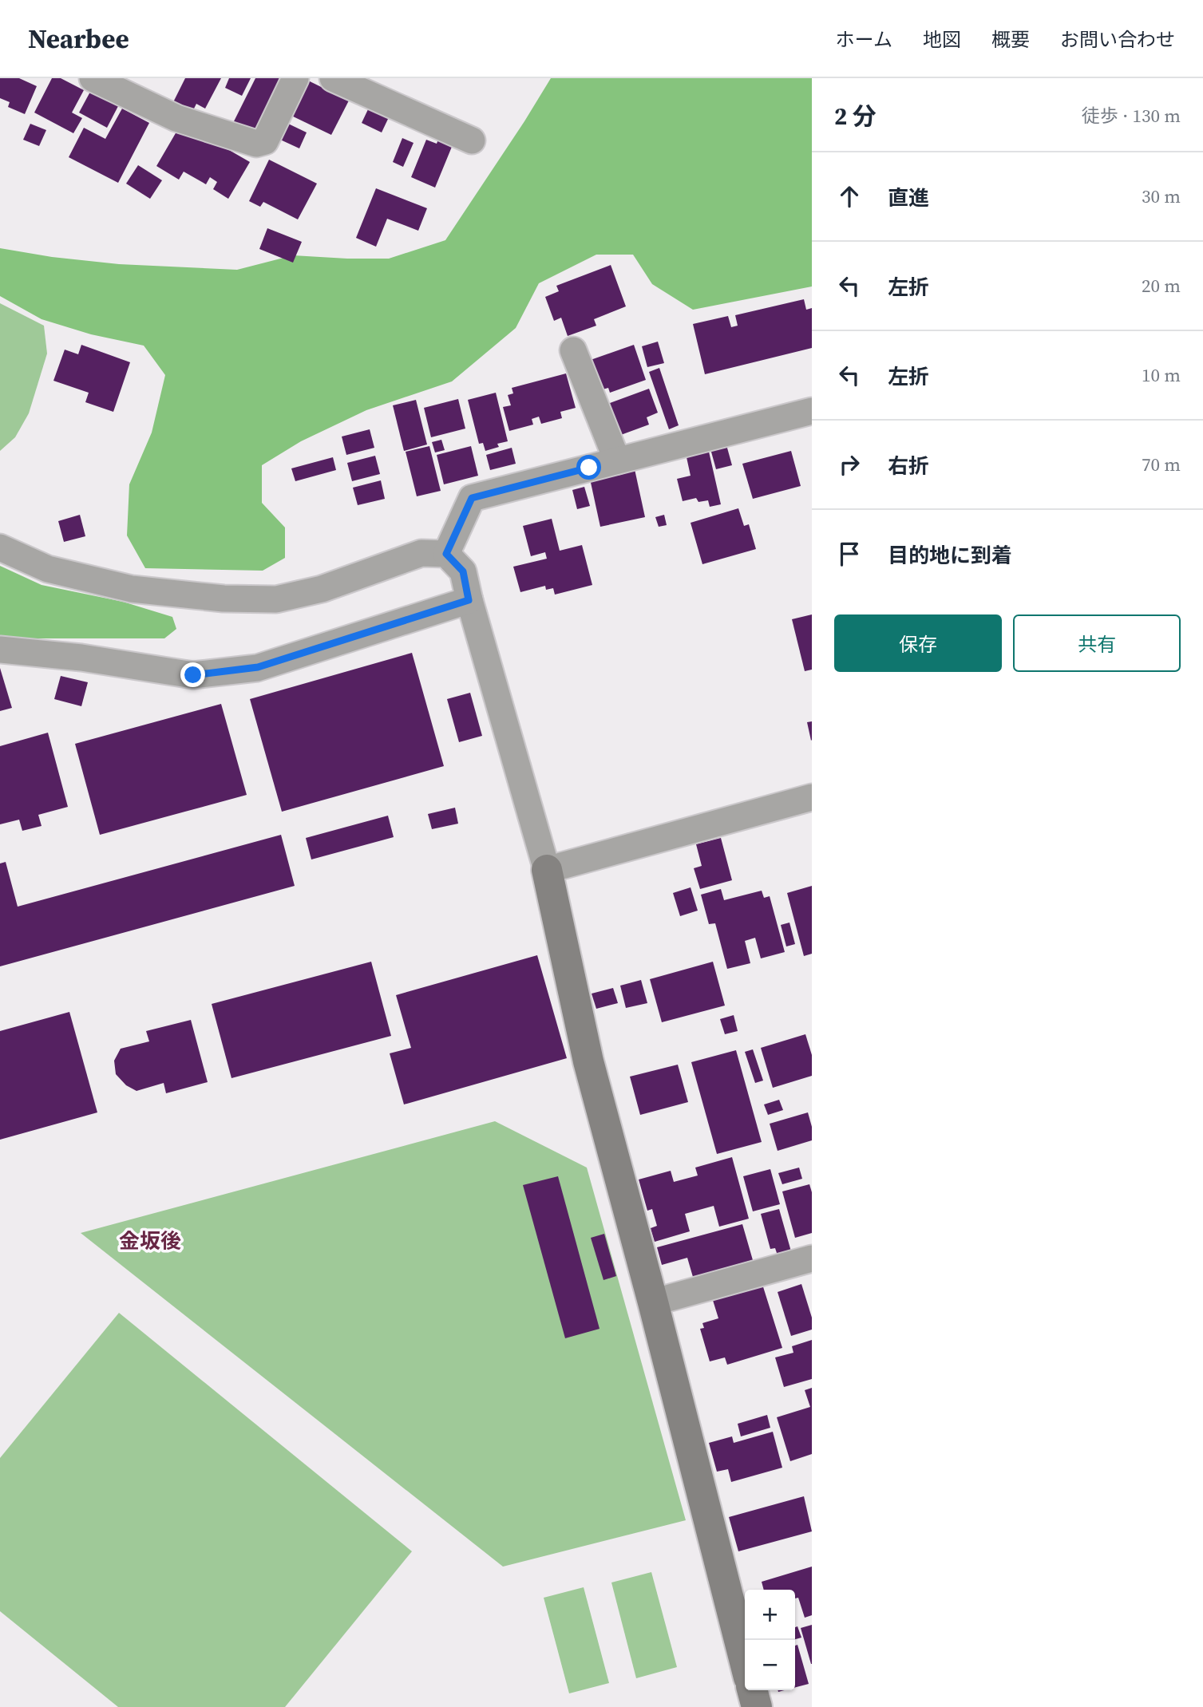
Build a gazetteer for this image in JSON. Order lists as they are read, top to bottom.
{
  "districts": ["金坂後"],
  "page": {
    "header": "Nearbee",
    "nav": [
      "ホーム",
      "地図",
      "概要",
      "お問い合わせ"
    ],
    "heading": ["2 分", "徒歩 · 130 m"],
    "list": [
      ["直進", "30 m"],
      ["左折", "20 m"],
      ["左折", "10 m"],
      ["右折", "70 m"],
      "目的地に到着"
    ],
    "buttons": ["保存", "共有"],
    "map_buttons": ["+", "−"]
  }
}
